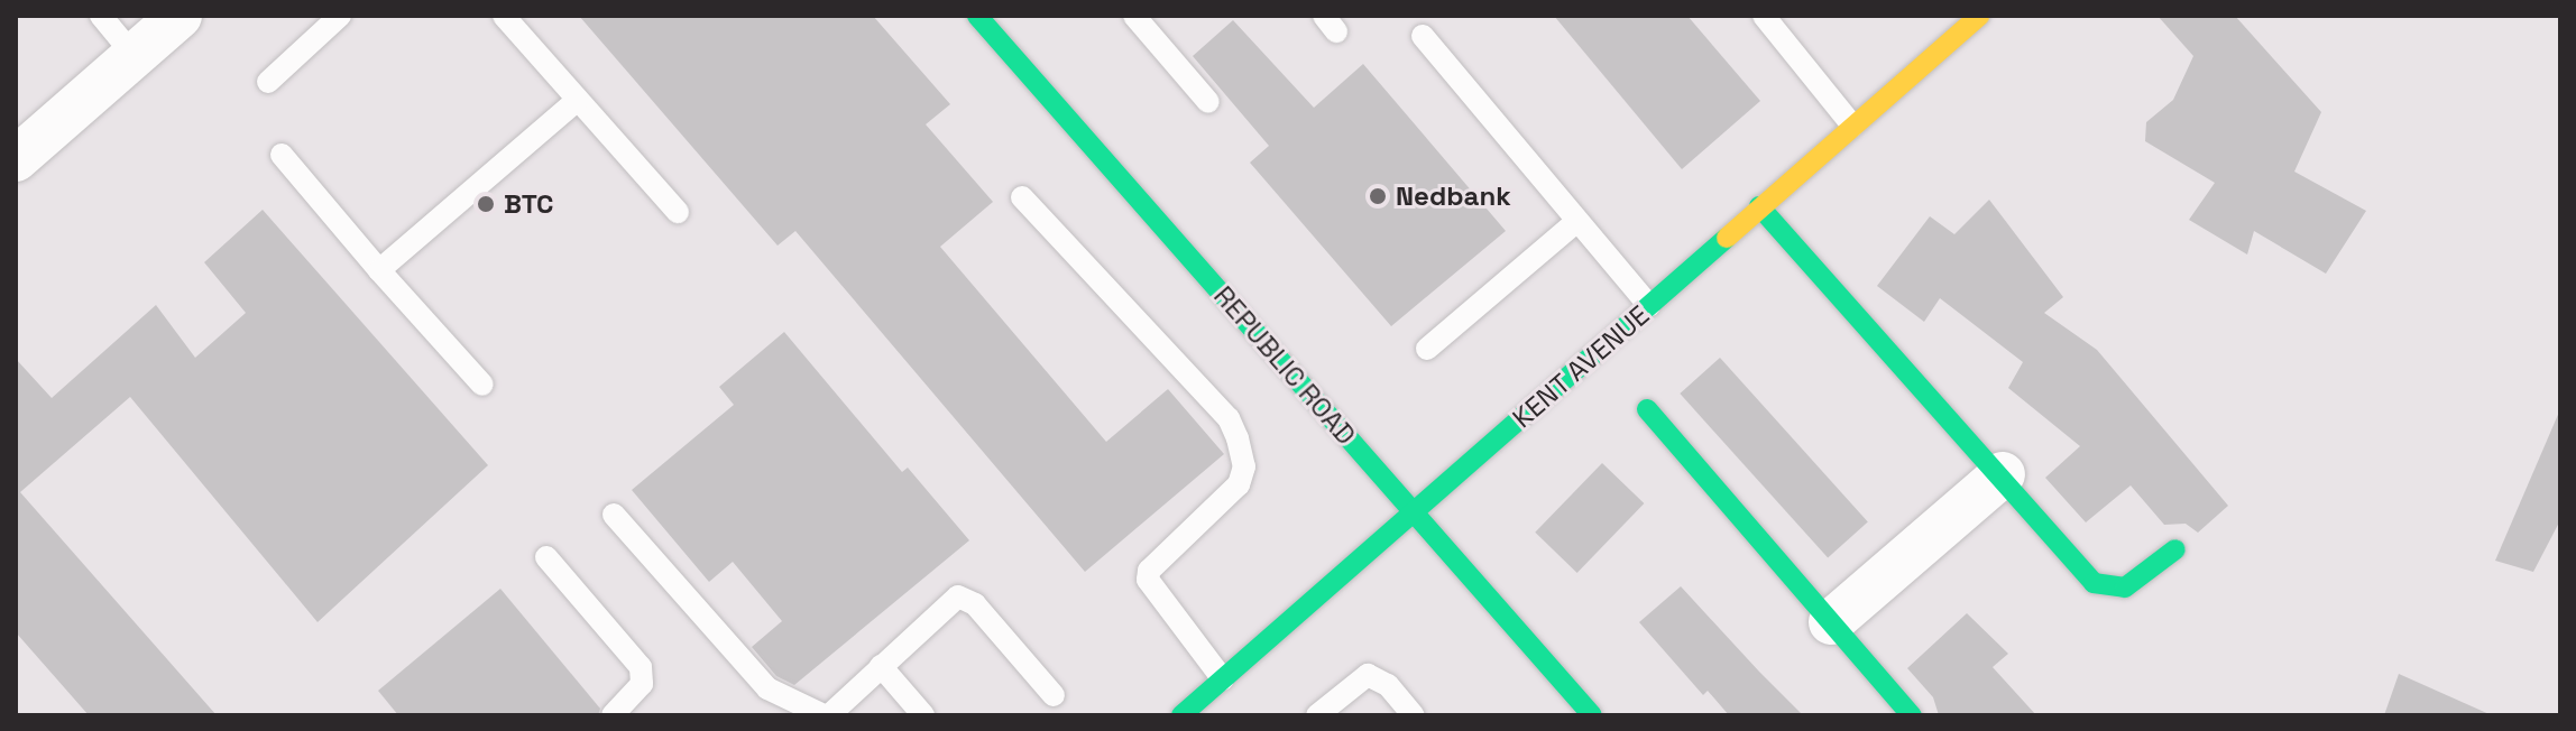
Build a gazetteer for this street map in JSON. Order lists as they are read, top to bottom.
{
  "streets": {
    "street": ["REPUBLIC ROAD", "KENT AVENUE"]
  },
  "crossings": [
    ["REPUBLIC ROAD", "KENT AVENUE"]
  ],
  "places": ["Nedbank", "BTC"]
}
